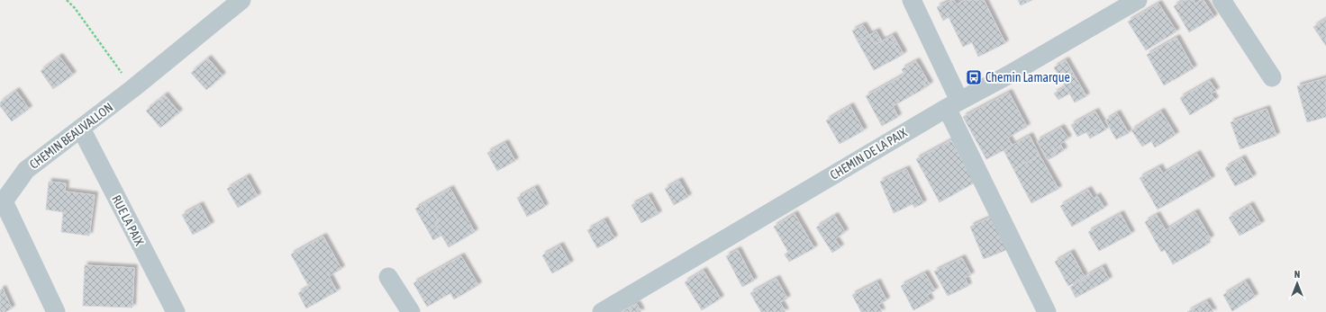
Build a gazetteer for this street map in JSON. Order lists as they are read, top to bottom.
{
  "streets": {
    "street": ["CHEMIN BEAUVALLON", "CHEMIN DE LA PAIX", "RUE LA PAIX"]
  },
  "crossings": [
    ["CHEMIN BEAUVALLON", "RUE LA PAIX"]
  ],
  "places": {
    "bus stop": ["Chemin Lamarque"]
  },
  "north": "top"
}
